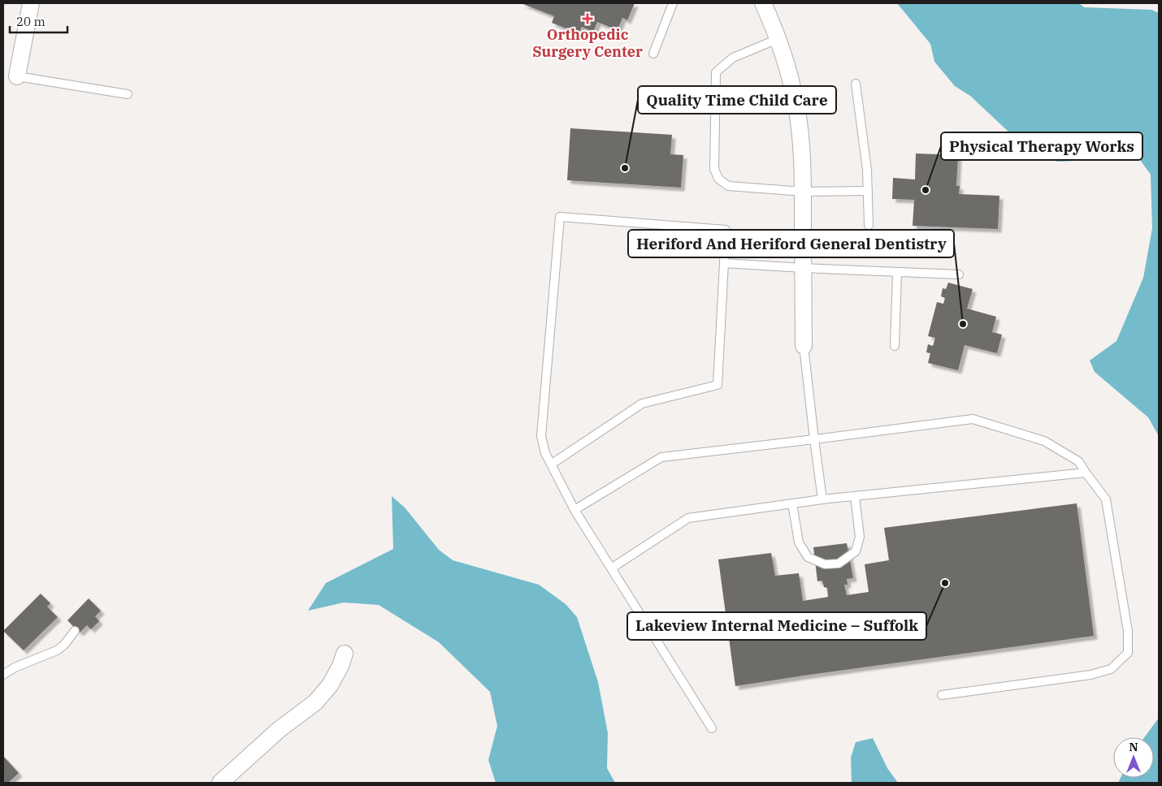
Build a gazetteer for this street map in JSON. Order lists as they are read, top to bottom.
{
  "places": {
    "health": ["Orthopedic Surgery Center"],
    "other": [
      "Quality Time Child Care",
      "Physical Therapy Works",
      "Heriford And Heriford General Dentistry",
      "Lakeview Internal Medicine – Suffolk"
    ]
  },
  "scale_bar": "20 m",
  "north": "top"
}
